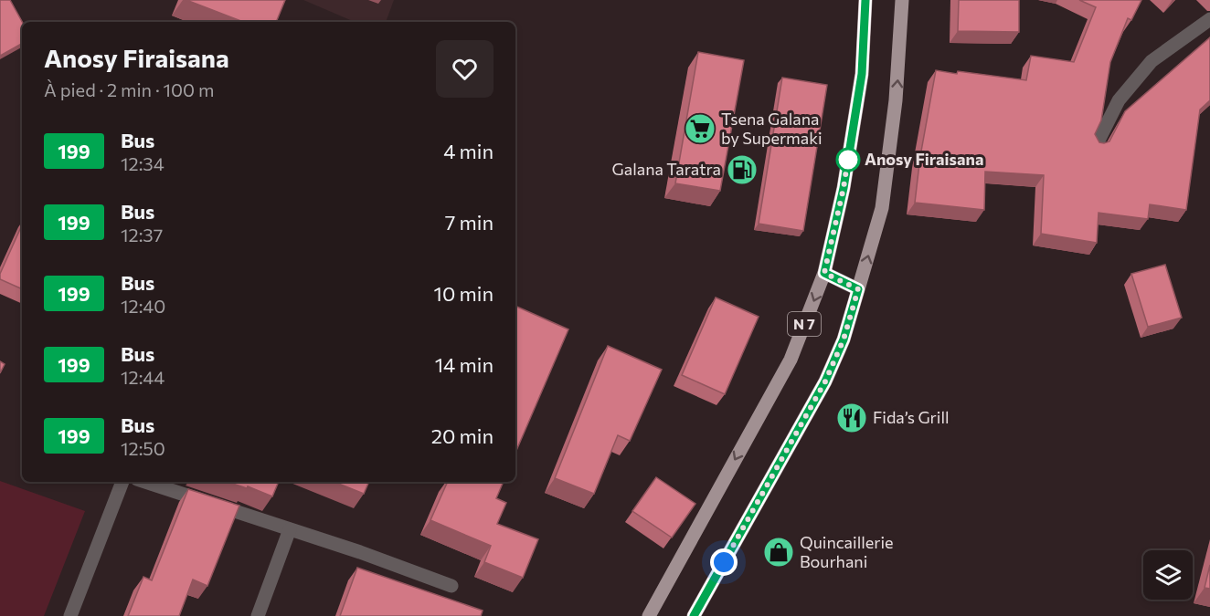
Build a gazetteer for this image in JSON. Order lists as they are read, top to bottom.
{
  "streets": {
    "main road": ["N 7"]
  },
  "places": {
    "supermarket": ["Tsena Galana by Supermaki"],
    "other": ["Anosy Firaisana"],
    "fuel station": ["Galana Taratra"],
    "restaurant": ["Fida’s Grill"],
    "shop": ["Quincaillerie Bourhani"]
  },
  "lines": ["bus line 199"],
  "page": {
    "heading": ["Anosy Firaisana", "À pied · 2 min · 100 m"],
    "list": [
      {
        "mark": "199",
        "name": "Bus",
        "note": "12:34",
        "value": "4 min"
      },
      {
        "mark": "199",
        "name": "Bus",
        "note": "12:37",
        "value": "7 min"
      },
      {
        "mark": "199",
        "name": "Bus",
        "note": "12:40",
        "value": "10 min"
      },
      {
        "mark": "199",
        "name": "Bus",
        "note": "12:44",
        "value": "14 min"
      },
      {
        "mark": "199",
        "name": "Bus",
        "note": "12:50",
        "value": "20 min"
      }
    ]
  }
}
